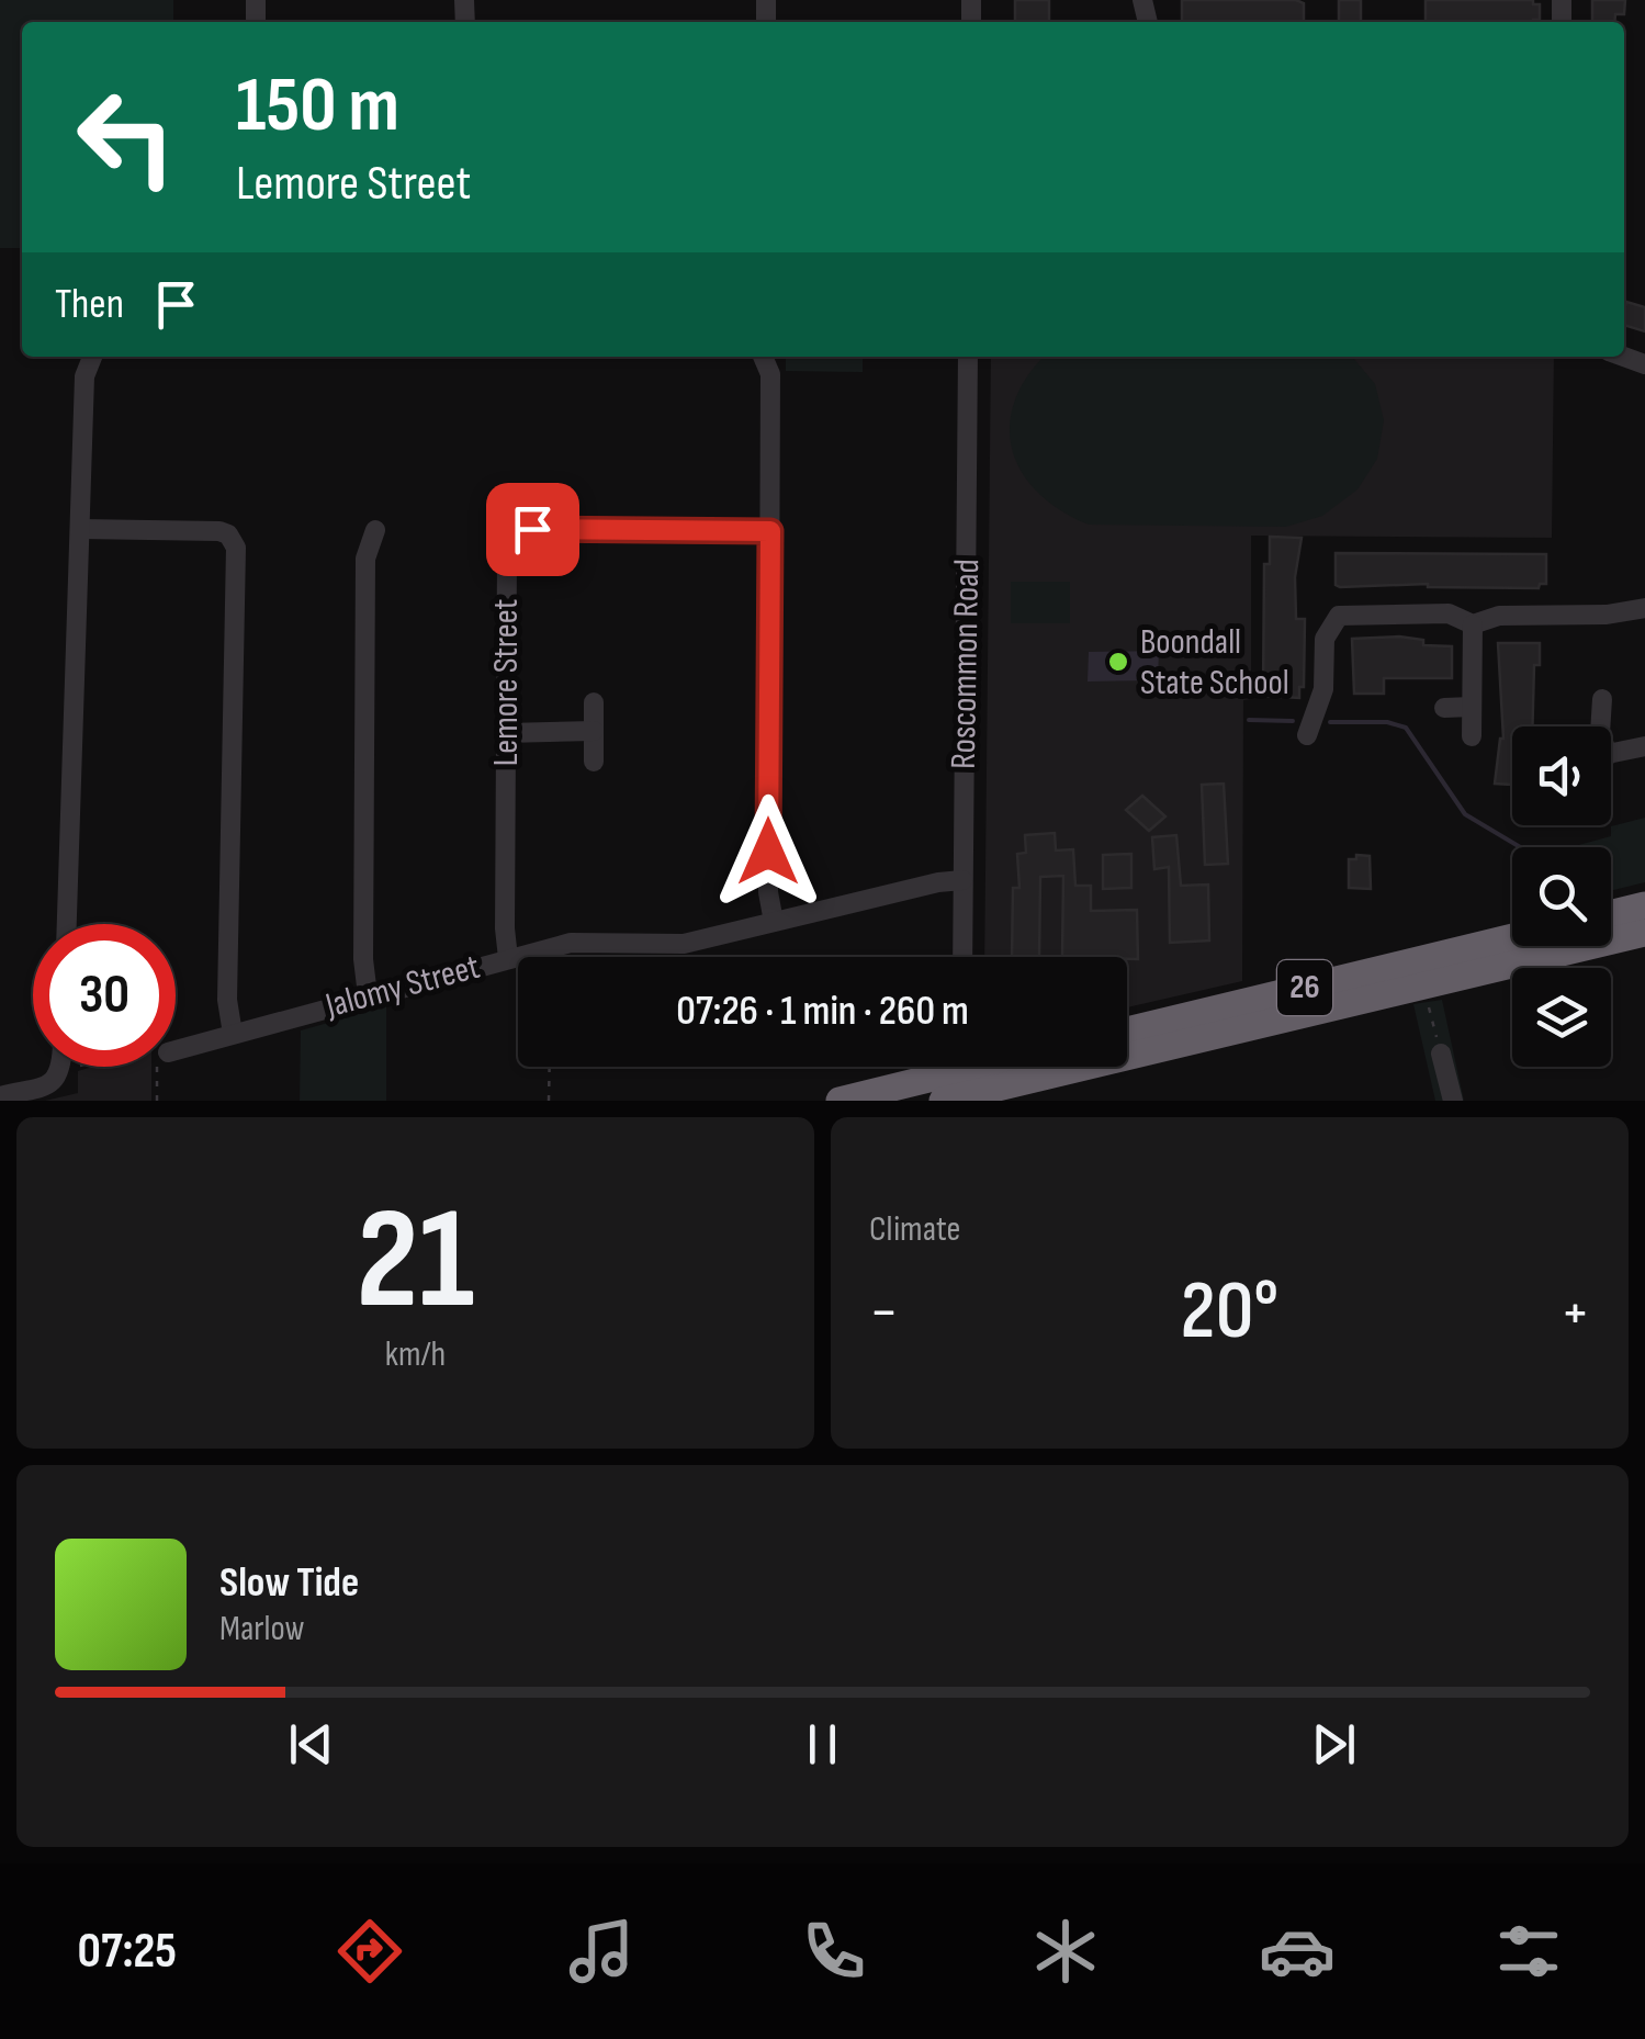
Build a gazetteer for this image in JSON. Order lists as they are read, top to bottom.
{
  "streets": {
    "highway": ["26"],
    "street": ["Roscommon Road", "Lemore Street", "Jalomy Street"]
  },
  "crossings": [
    ["Roscommon Road", "Jalomy Street"],
    ["Lemore Street", "Jalomy Street"]
  ],
  "places": ["Boondall State School"],
  "page": {
    "turn": ["150 m", "Lemore Street"],
    "then": "Then",
    "limit": "30",
    "trip": "07:26 · 1 min · 260 m",
    "tile": [
      ["21", "km/h"],
      "Climate"
    ],
    "heat": ["−", "20°", "+"],
    "song": ["Slow Tide", "Marlow"],
    "tabs": "07:25"
  }
}
